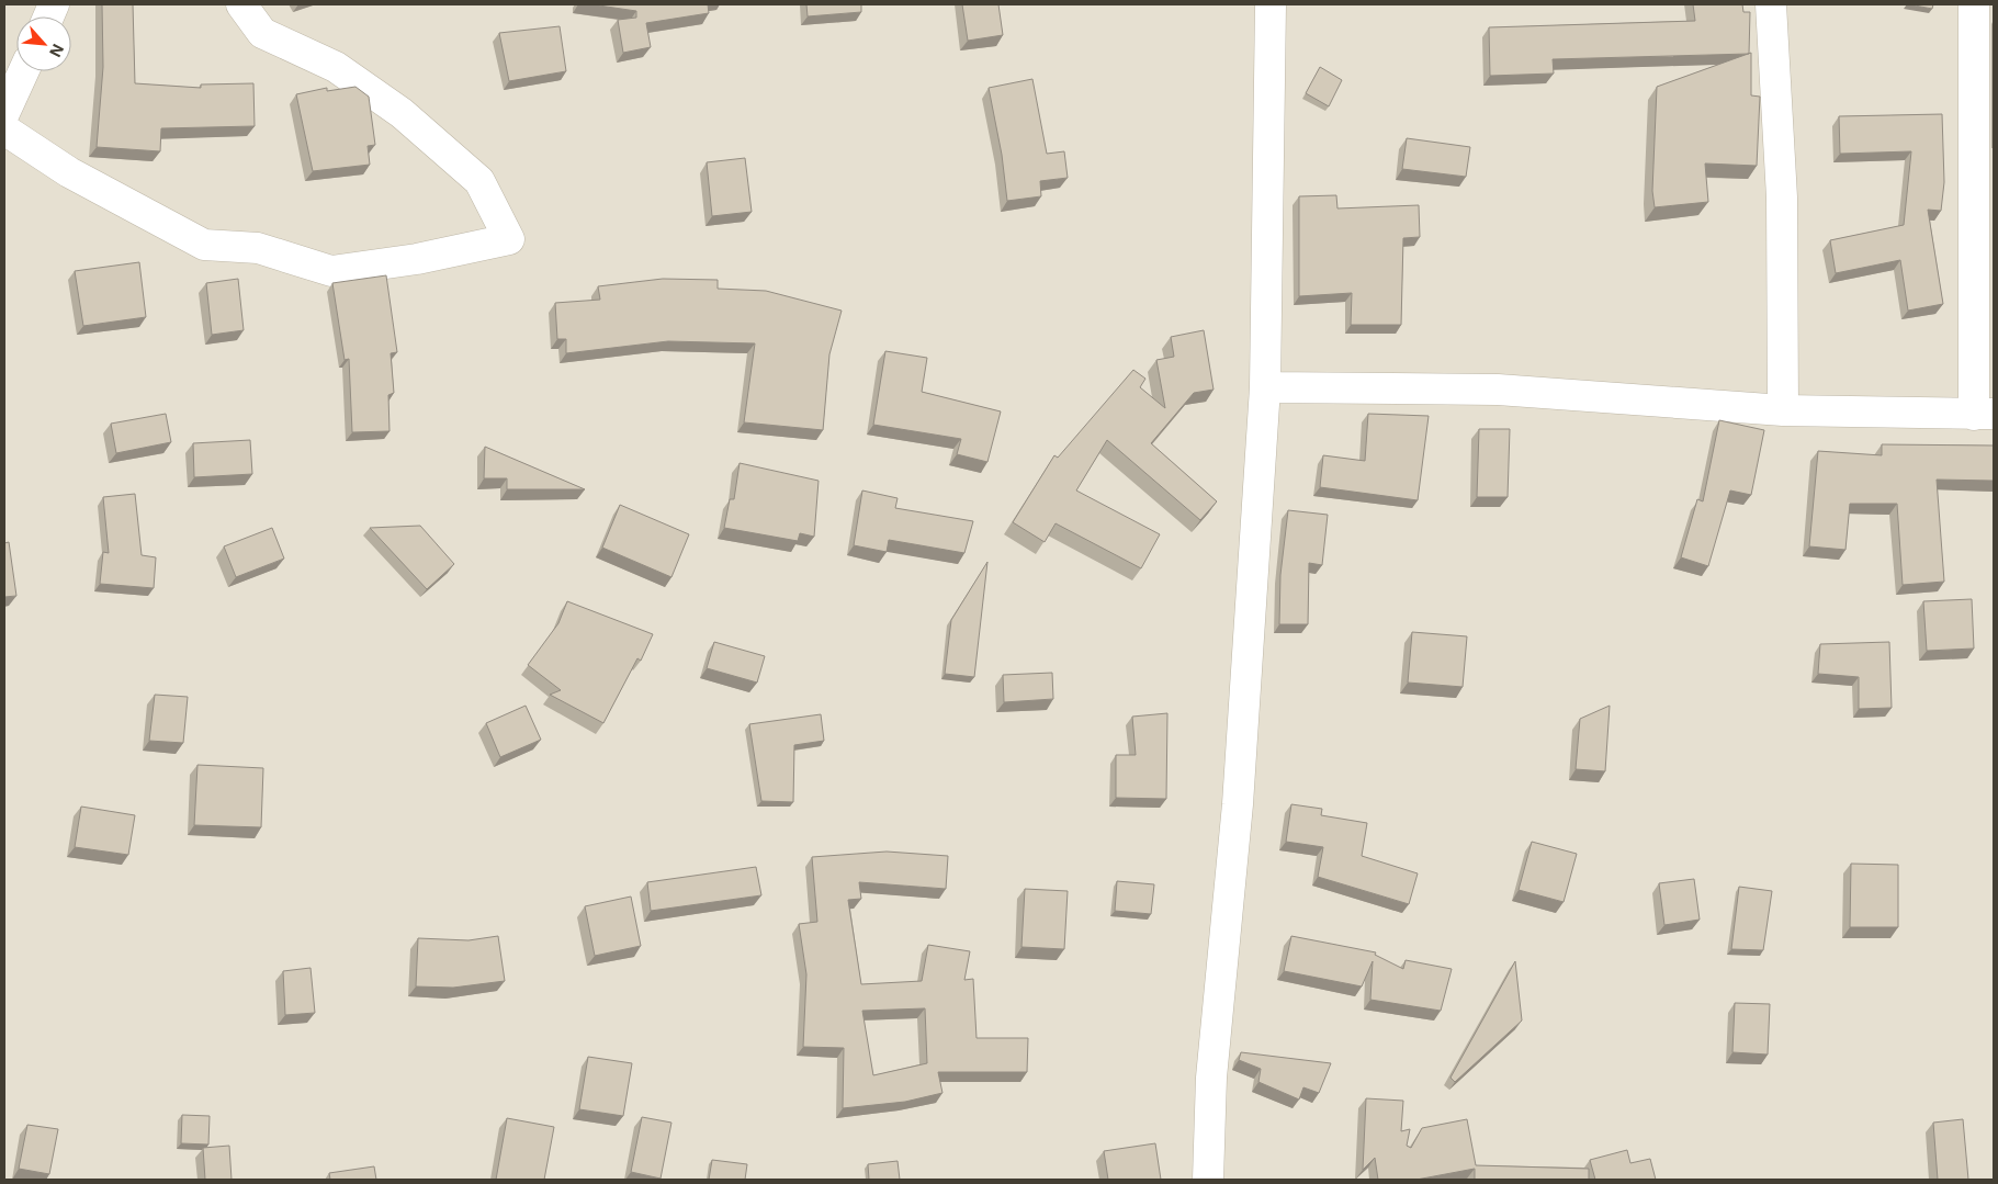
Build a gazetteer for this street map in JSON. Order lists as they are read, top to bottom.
{
  "north": "bottom right"
}
